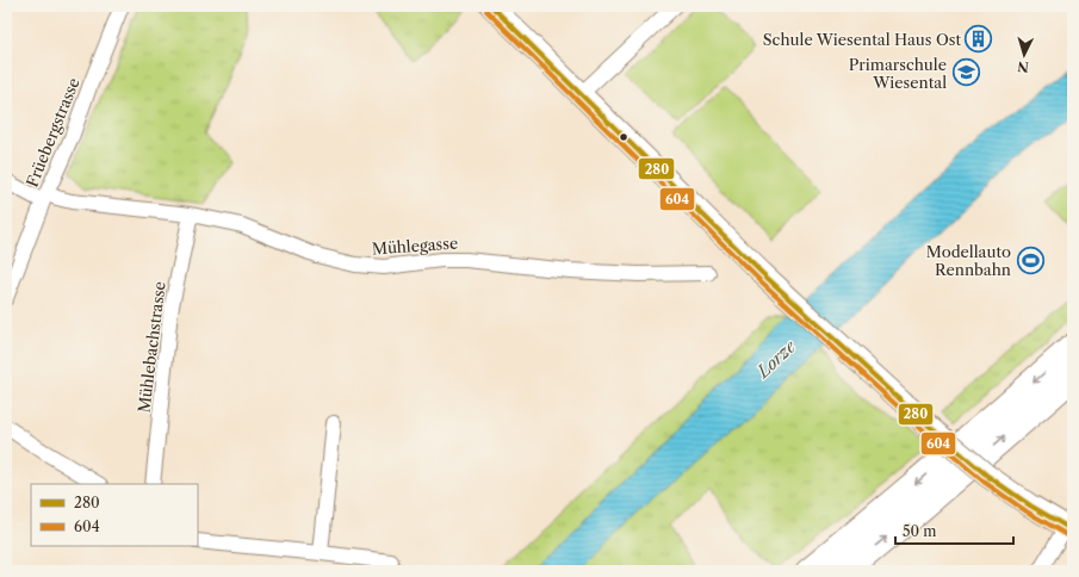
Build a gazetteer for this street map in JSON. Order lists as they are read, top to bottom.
{
  "streets": {
    "street": ["Früebergstrasse", "Mühlegasse", "Mühlebachstrasse"]
  },
  "crossings": [
    ["Früebergstrasse", "Mühlegasse"],
    ["Mühlegasse", "Mühlebachstrasse"]
  ],
  "water": ["Lorze"],
  "places": {
    "building": ["Schule Wiesental Haus Ost"],
    "school or university": ["Primarschule Wiesental"],
    "sports": ["Modellauto Rennbahn"]
  },
  "lines": ["transit line 280", "transit line 604"],
  "legend": ["280", "604"],
  "scale_bar": "50 m",
  "north": "bottom"
}
